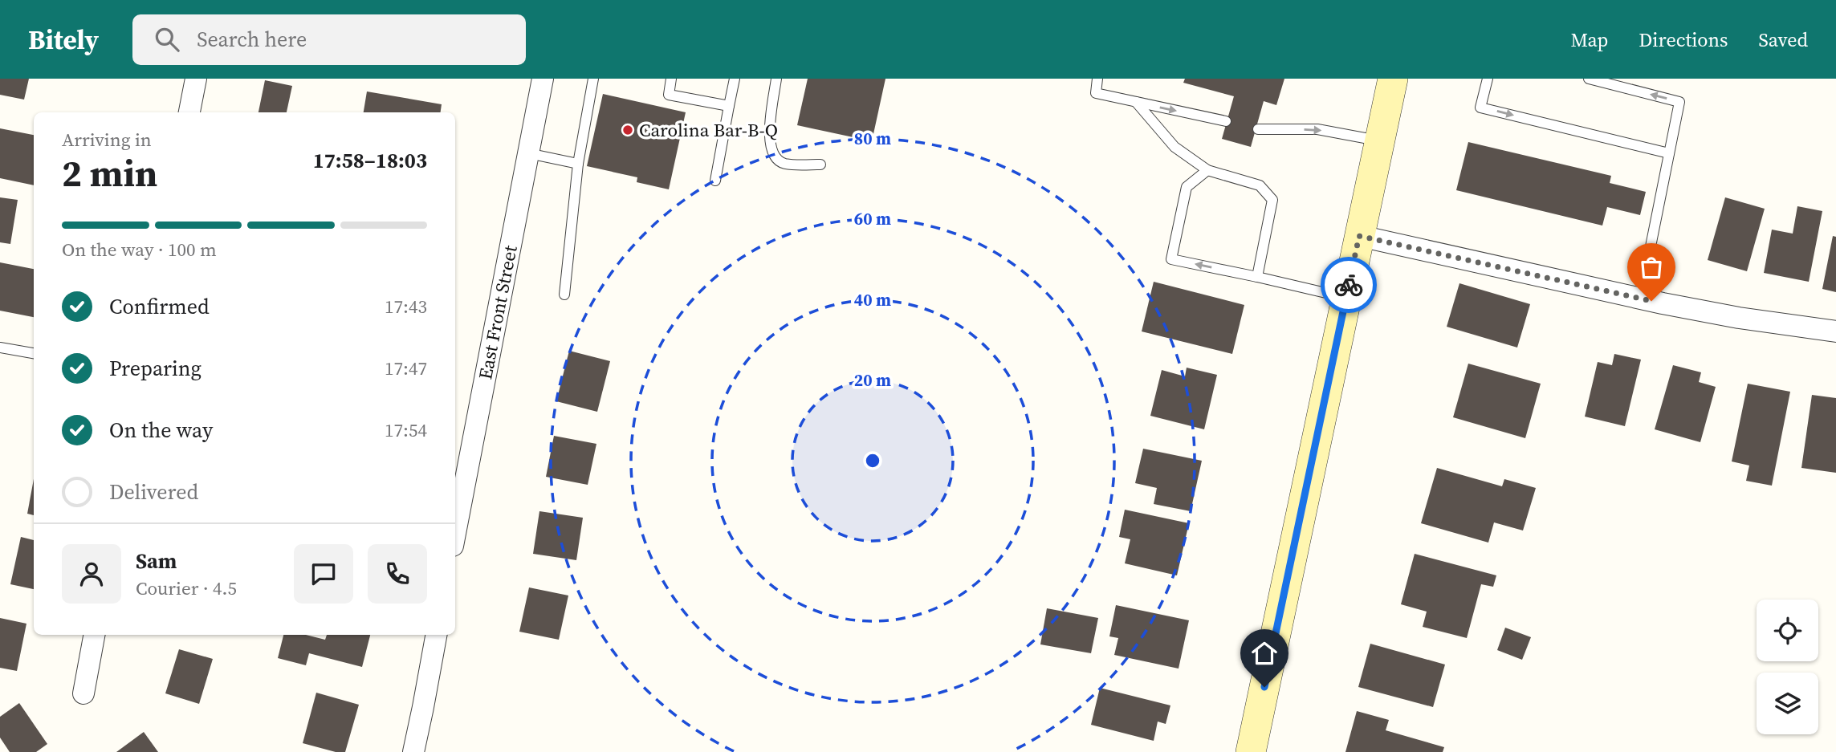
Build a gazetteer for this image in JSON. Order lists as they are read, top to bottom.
{
  "streets": {
    "street": ["East Front Street"]
  },
  "places": ["Carolina Bar-B-Q"],
  "page": {
    "header": "Bitely",
    "search": "Search here",
    "nav": ["Map", "Directions", "Saved"],
    "heading": ["2 min", "Arriving in", "17:58–18:03"],
    "panel": ["Sam", "Courier · 4.5"],
    "bar": "On the way · 100 m",
    "list": [
      ["Confirmed", "17:43"],
      ["Preparing", "17:47"],
      ["On the way", "17:54"],
      "Delivered"
    ]
  },
  "rings": [
    "80 m",
    "60 m",
    "40 m",
    "20 m"
  ]
}
